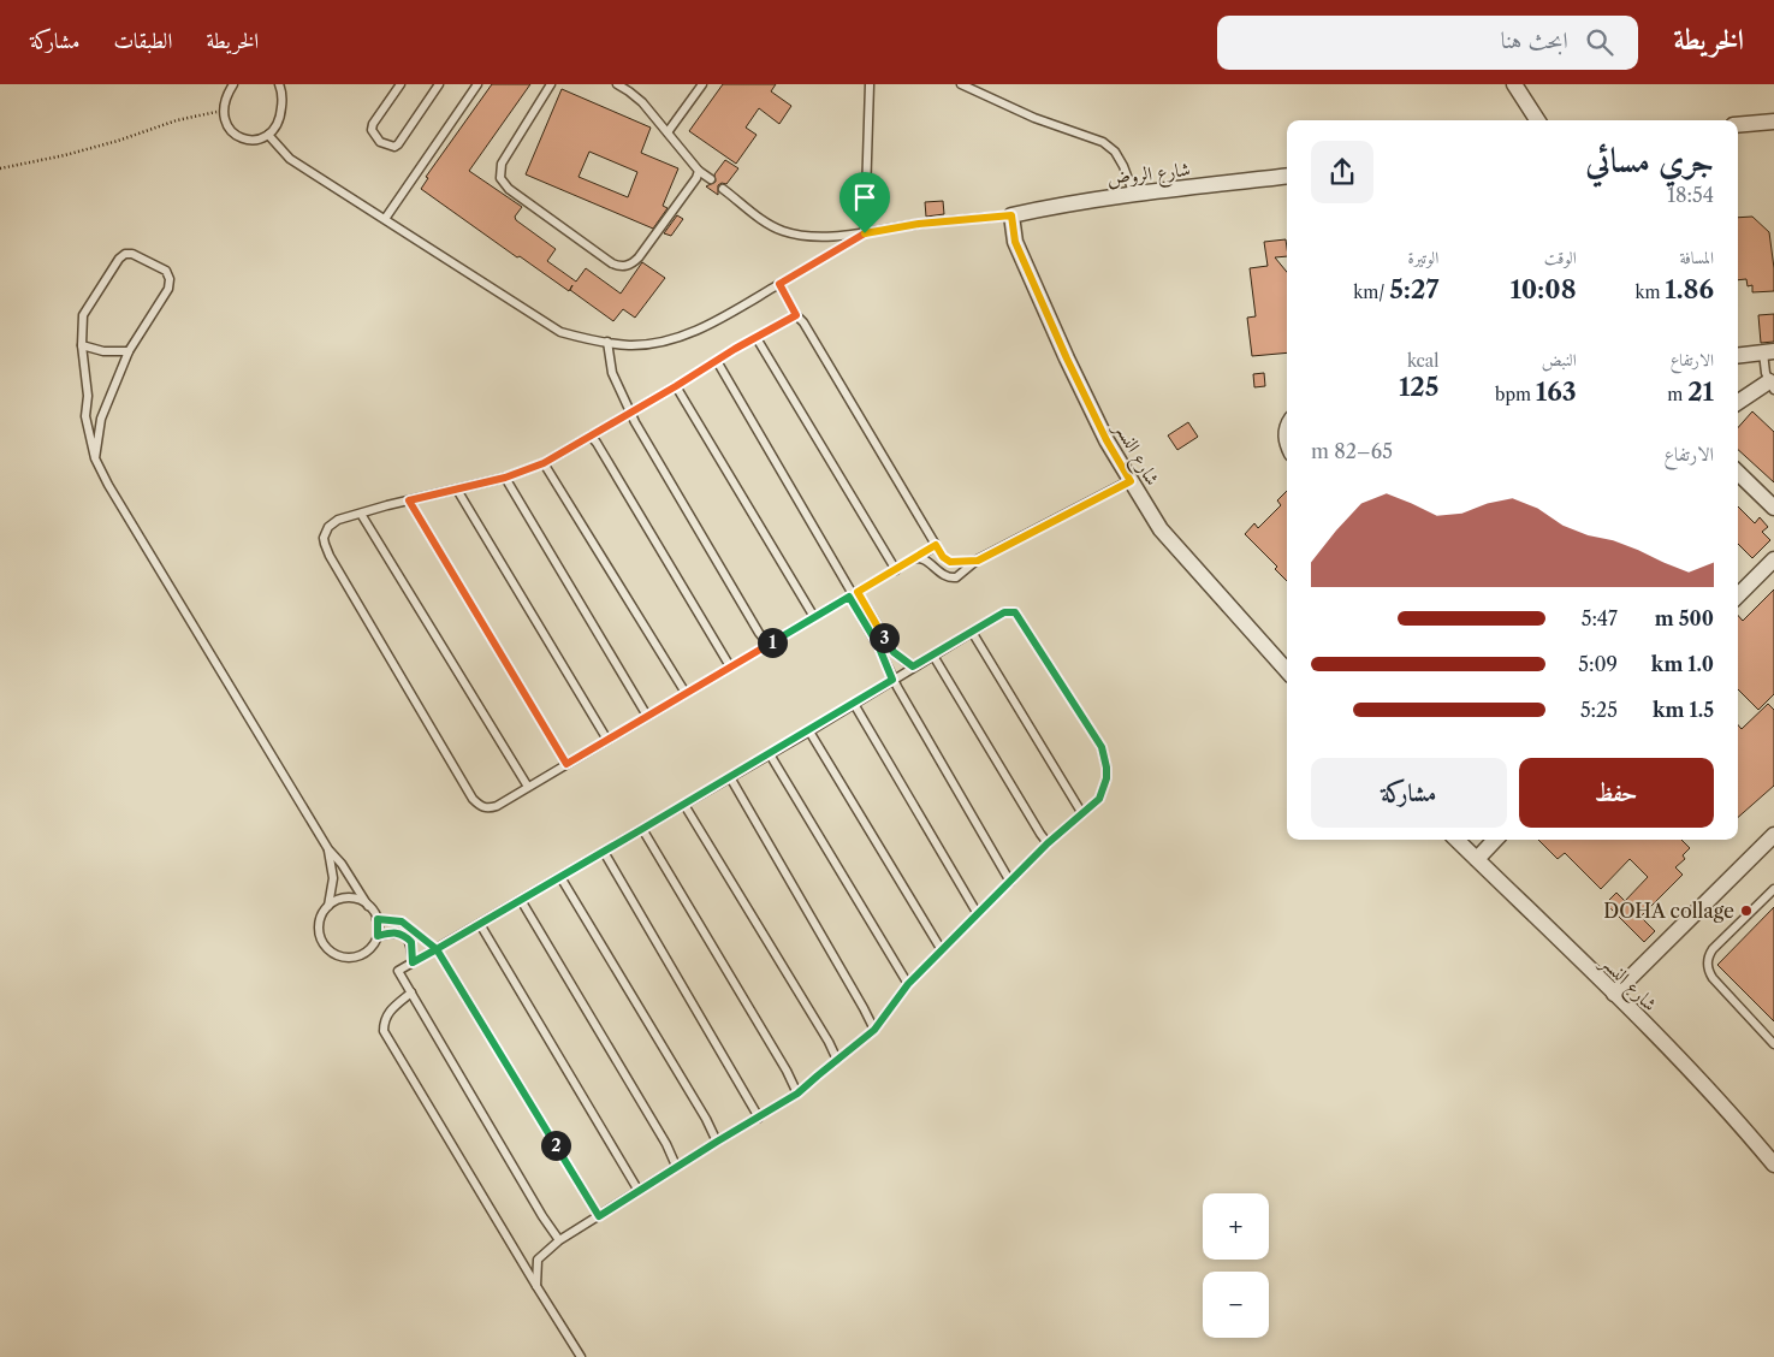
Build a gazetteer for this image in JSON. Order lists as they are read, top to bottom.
{
  "streets": {
    "street": ["شارع الروض", "شارع النسر"]
  },
  "crossings": [
    ["شارع الروض", "شارع النسر"]
  ],
  "places": ["DOHA collage"],
  "page": {
    "header": "الخريطة",
    "search": "ابحث هنا",
    "nav": ["الخريطة", "الطبقات", "مشاركة"],
    "heading": ["جري مسائي", "18:54"],
    "stats": [
      ["المسافة", "1.86 km"],
      ["الوقت", "10:08"],
      ["الوتيرة", "5:27 /km"],
      ["الارتفاع", "21 m"],
      ["النبض", "163 bpm"],
      ["kcal", "125"]
    ],
    "chart": ["الارتفاع", "65–82 m"],
    "list": [
      {
        "name": "500 m",
        "note": "5:47"
      },
      {
        "name": "1.0 km",
        "note": "5:09"
      },
      {
        "name": "1.5 km",
        "note": "5:25"
      }
    ],
    "pins": ["3", "1", "2"],
    "buttons": ["حفظ", "مشاركة"],
    "map_buttons": ["+", "−"]
  }
}
